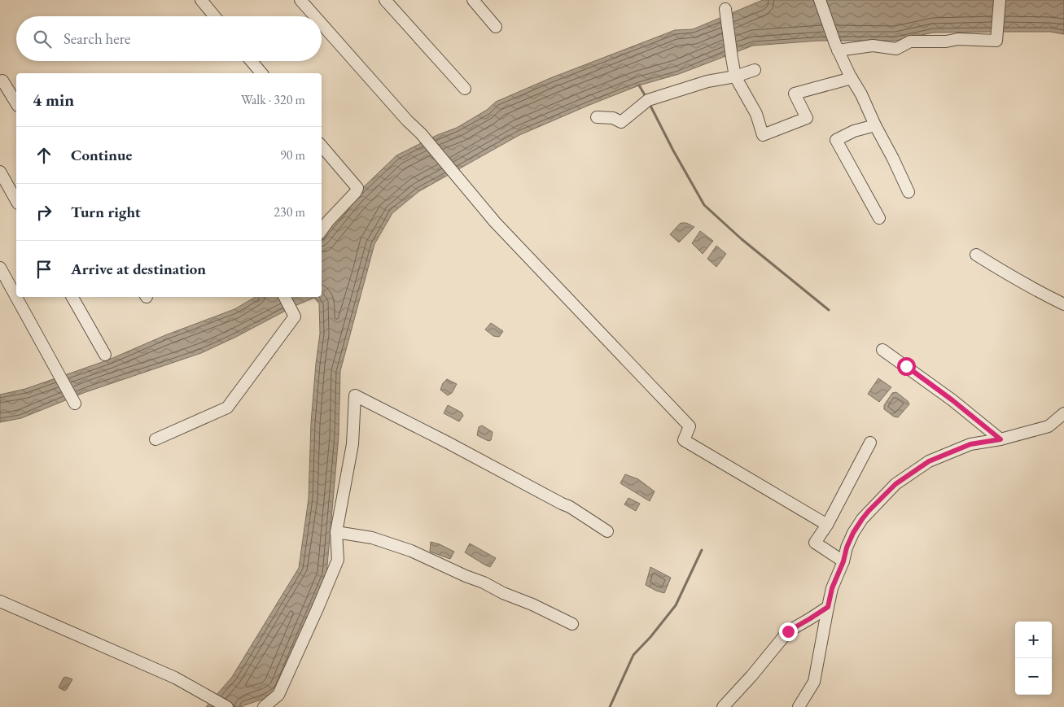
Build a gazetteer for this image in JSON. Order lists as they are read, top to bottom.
{
  "page": {
    "search": "Search here",
    "heading": ["4 min", "Walk · 320 m"],
    "list": [
      ["Continue", "90 m"],
      ["Turn right", "230 m"],
      "Arrive at destination"
    ],
    "map_buttons": ["+", "−"]
  }
}
